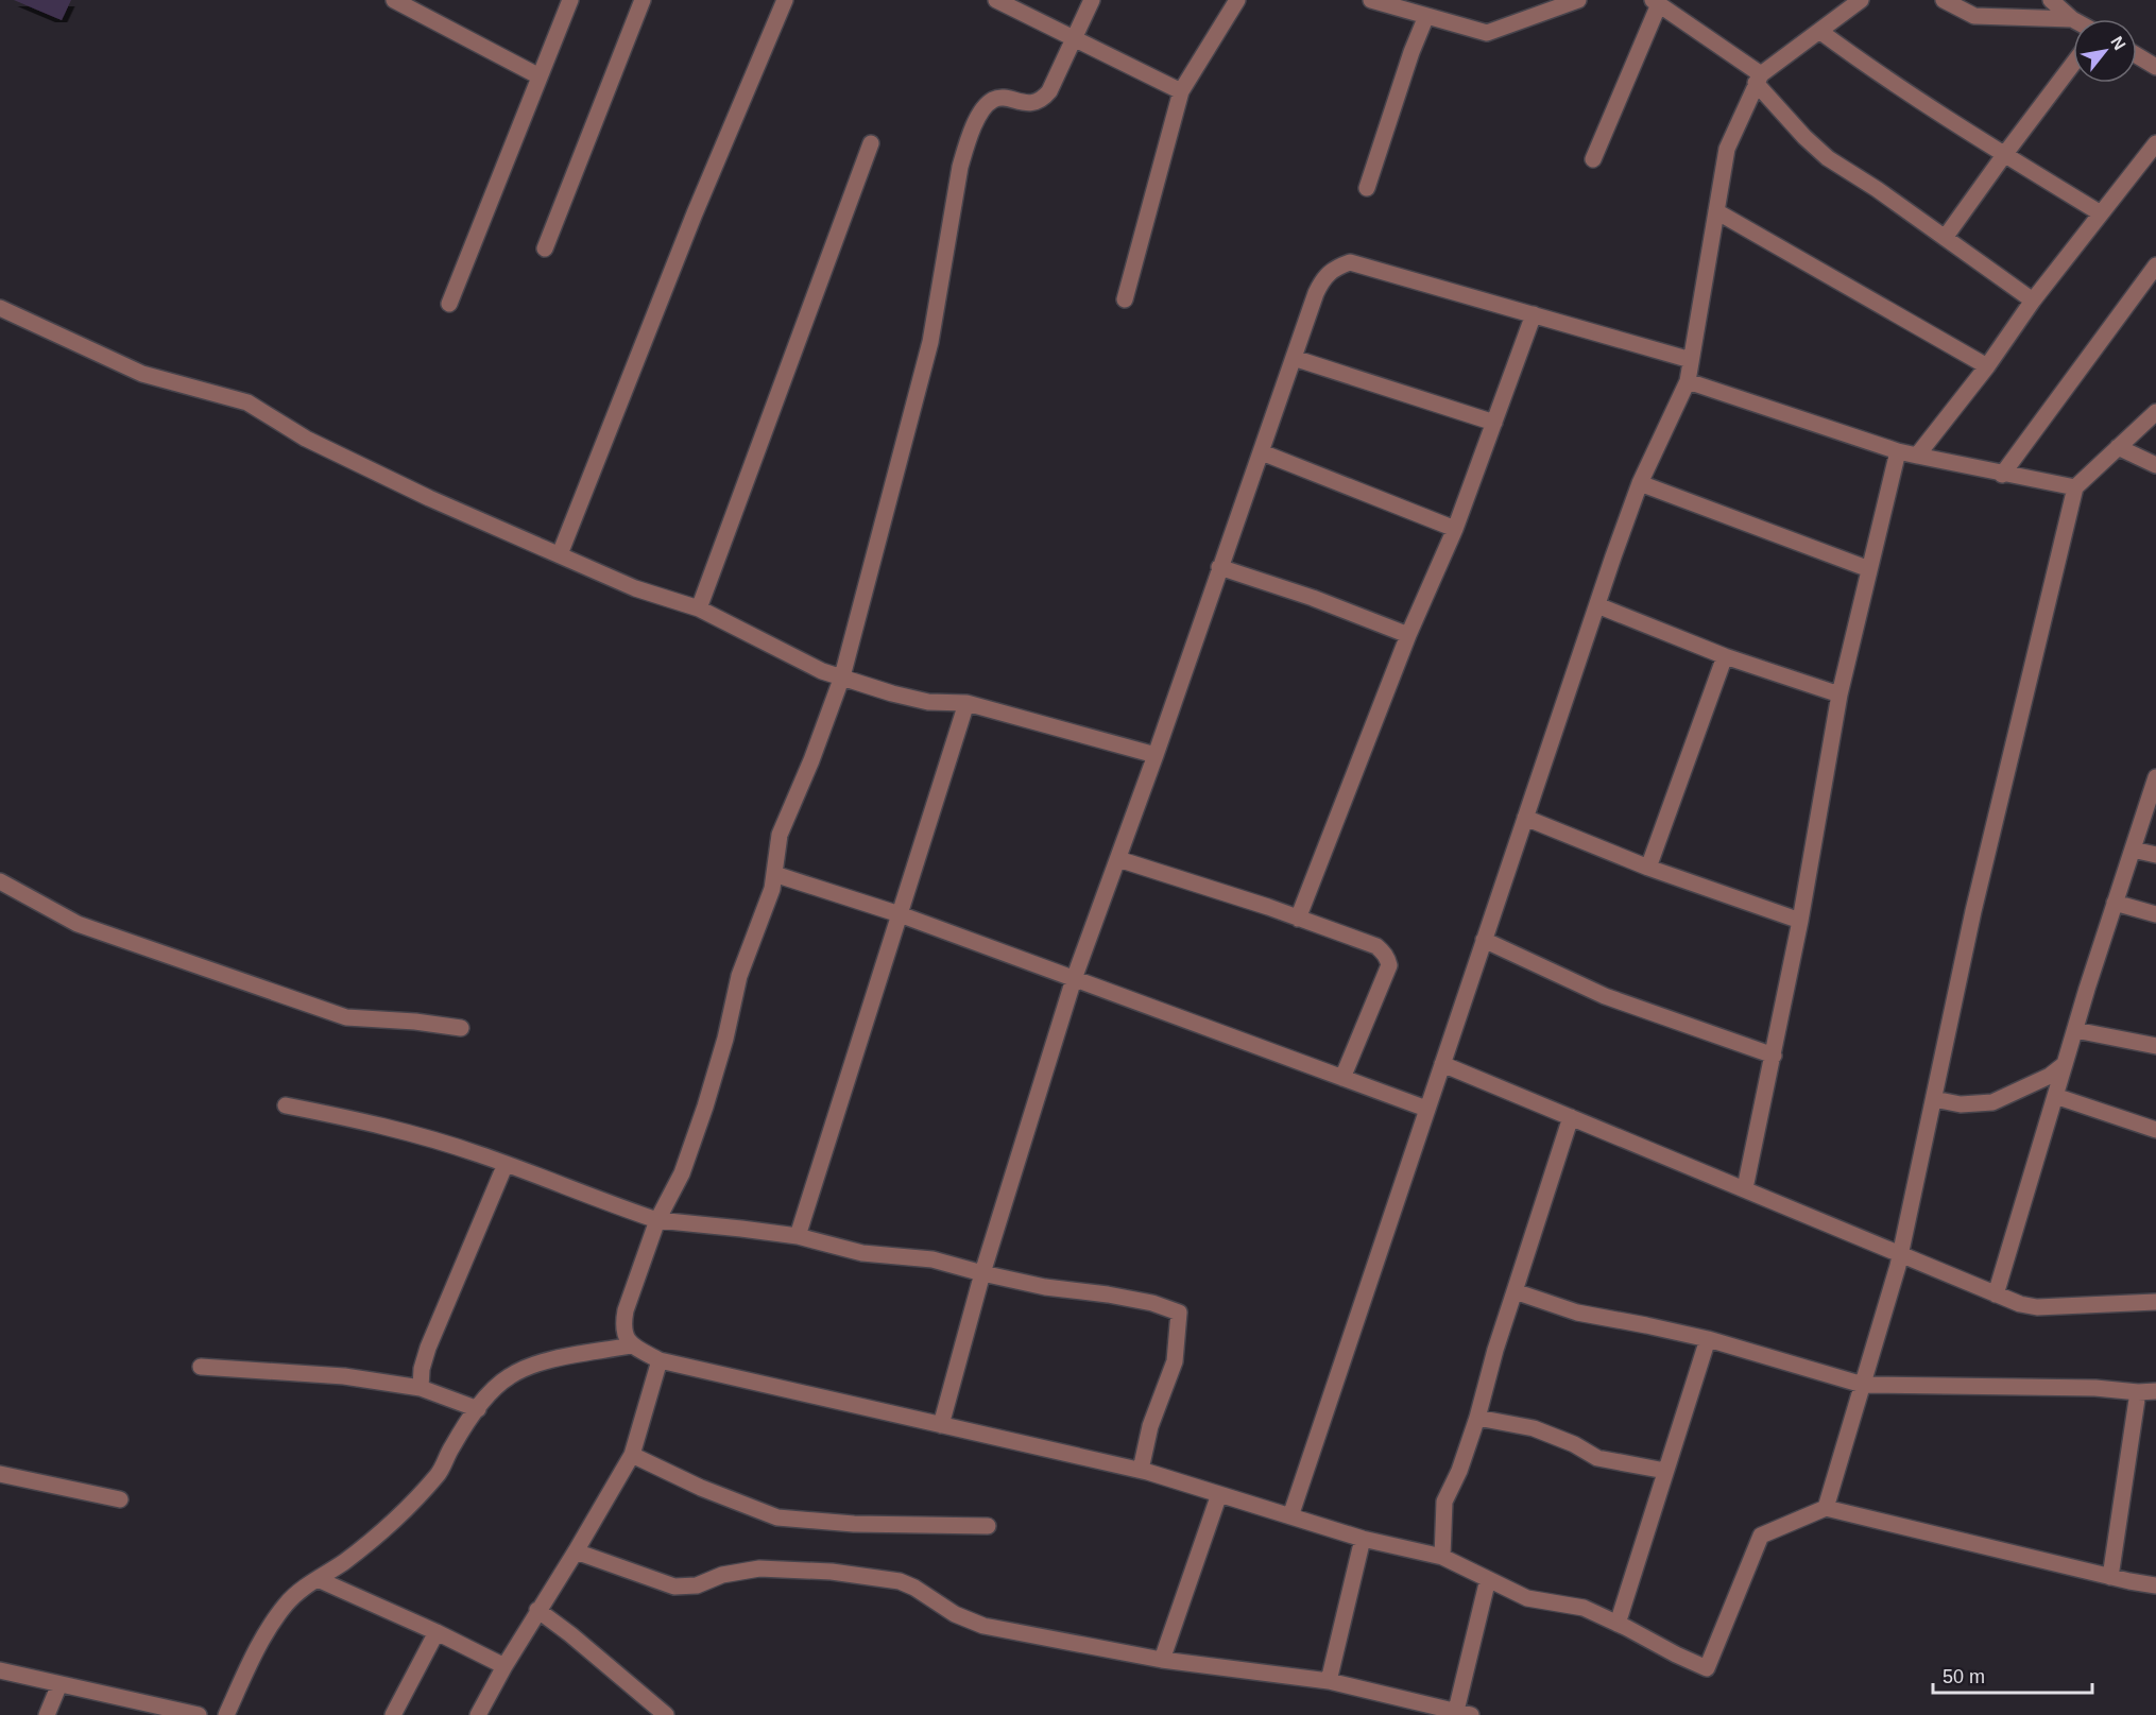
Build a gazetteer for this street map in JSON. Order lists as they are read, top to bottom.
{
  "scale_bar": "50 m",
  "north": "top right"
}
